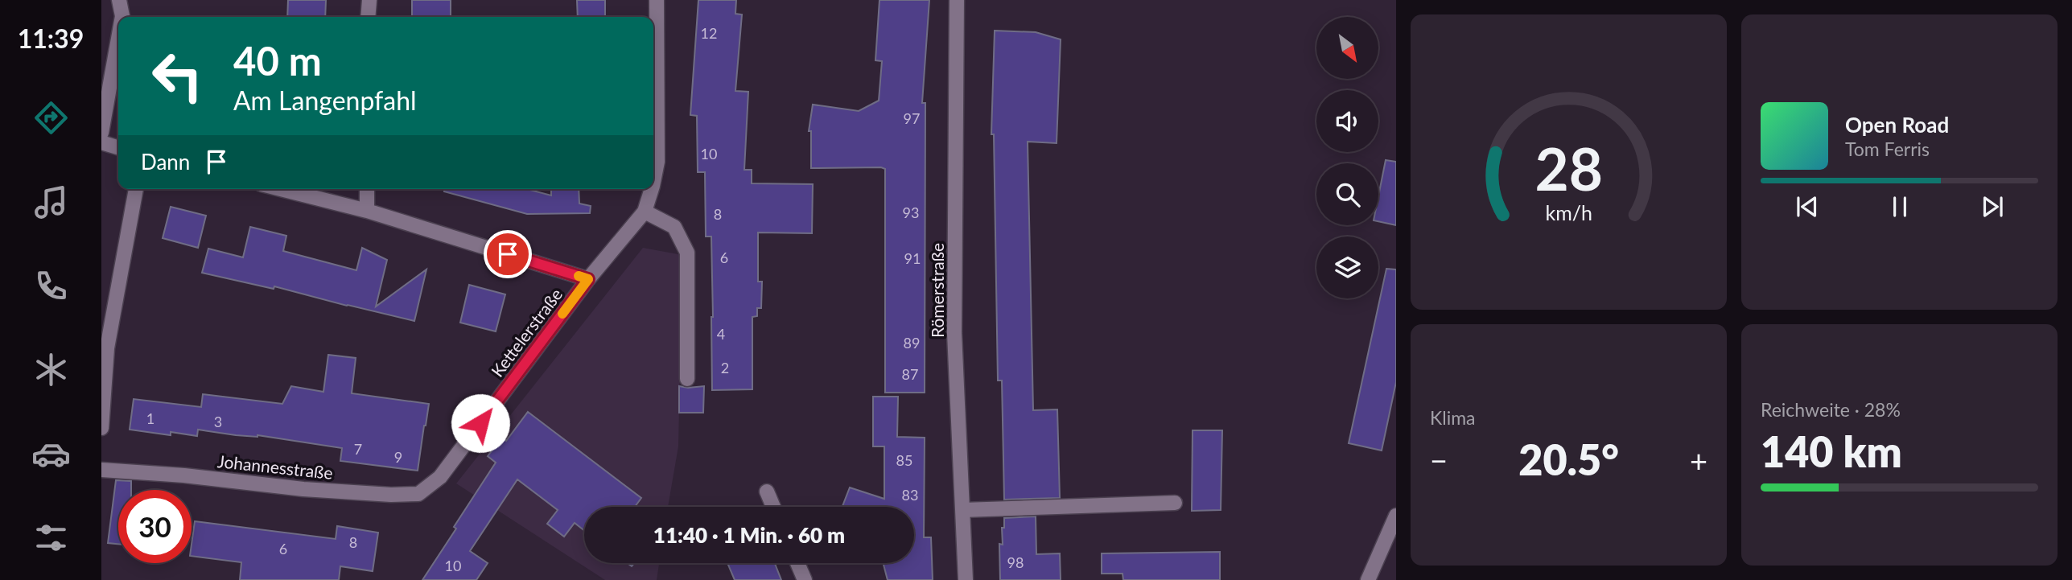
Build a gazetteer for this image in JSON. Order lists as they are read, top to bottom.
{
  "streets": {
    "street": ["Römerstraße", "Kettelerstraße", "Johannesstraße"]
  },
  "crossings": [
    ["Kettelerstraße", "Johannesstraße"]
  ],
  "house_numbers": [
    "12",
    "97",
    "10",
    "93",
    "8",
    "6",
    "91",
    "4",
    "89",
    "2",
    "87",
    "1",
    "3",
    "7",
    "9",
    "85",
    "83",
    "8",
    "6",
    "98",
    "10"
  ],
  "north": "bottom right",
  "page": {
    "tabs": "11:39",
    "turn": ["40 m", "Am Langenpfahl"],
    "song": ["Open Road", "Tom Ferris"],
    "then": "Dann",
    "tile": [
      "Klima",
      ["Reichweite · 28%", "140 km"]
    ],
    "heat": ["−", "20.5°", "+"],
    "limit": "30",
    "trip": "11:40 · 1 Min. · 60 m",
    "gauge": ["28", "km/h"]
  }
}
